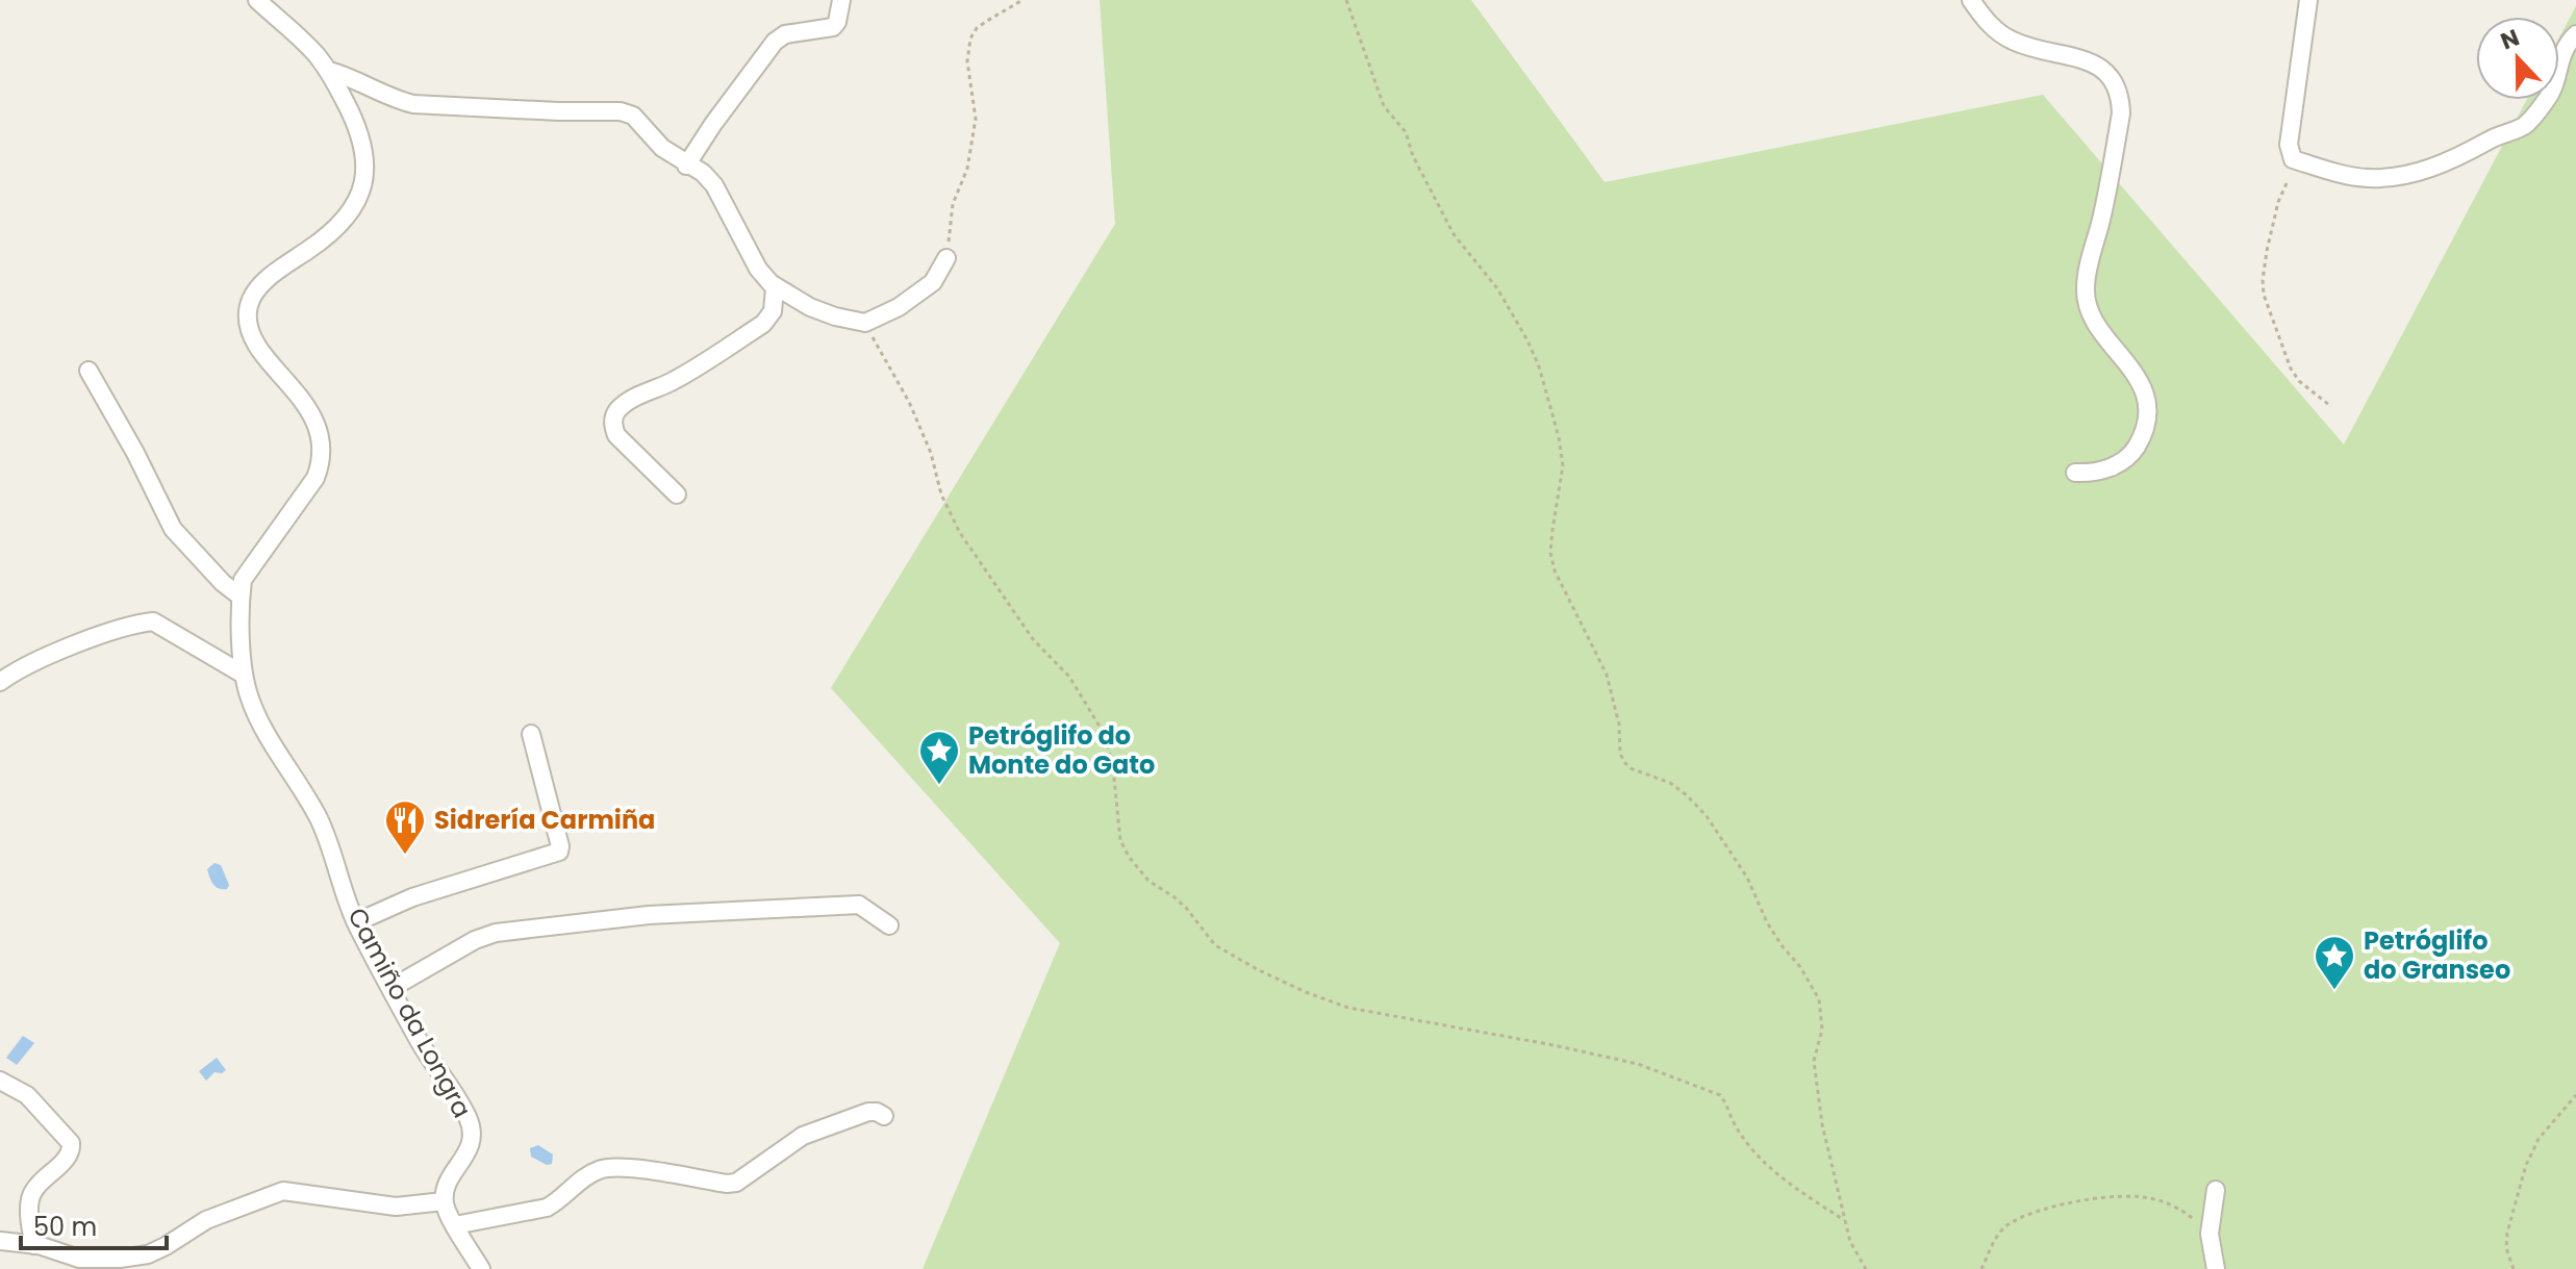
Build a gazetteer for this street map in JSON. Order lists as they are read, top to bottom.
{
  "streets": {
    "street": ["Camiño da Longra"]
  },
  "places": {
    "place": ["Petróglifo do Monte do Gato", "Petróglifo do Granseo"],
    "restaurant": ["Sidrería Carmiña"]
  },
  "scale_bar": "50 m",
  "north": "top"
}
